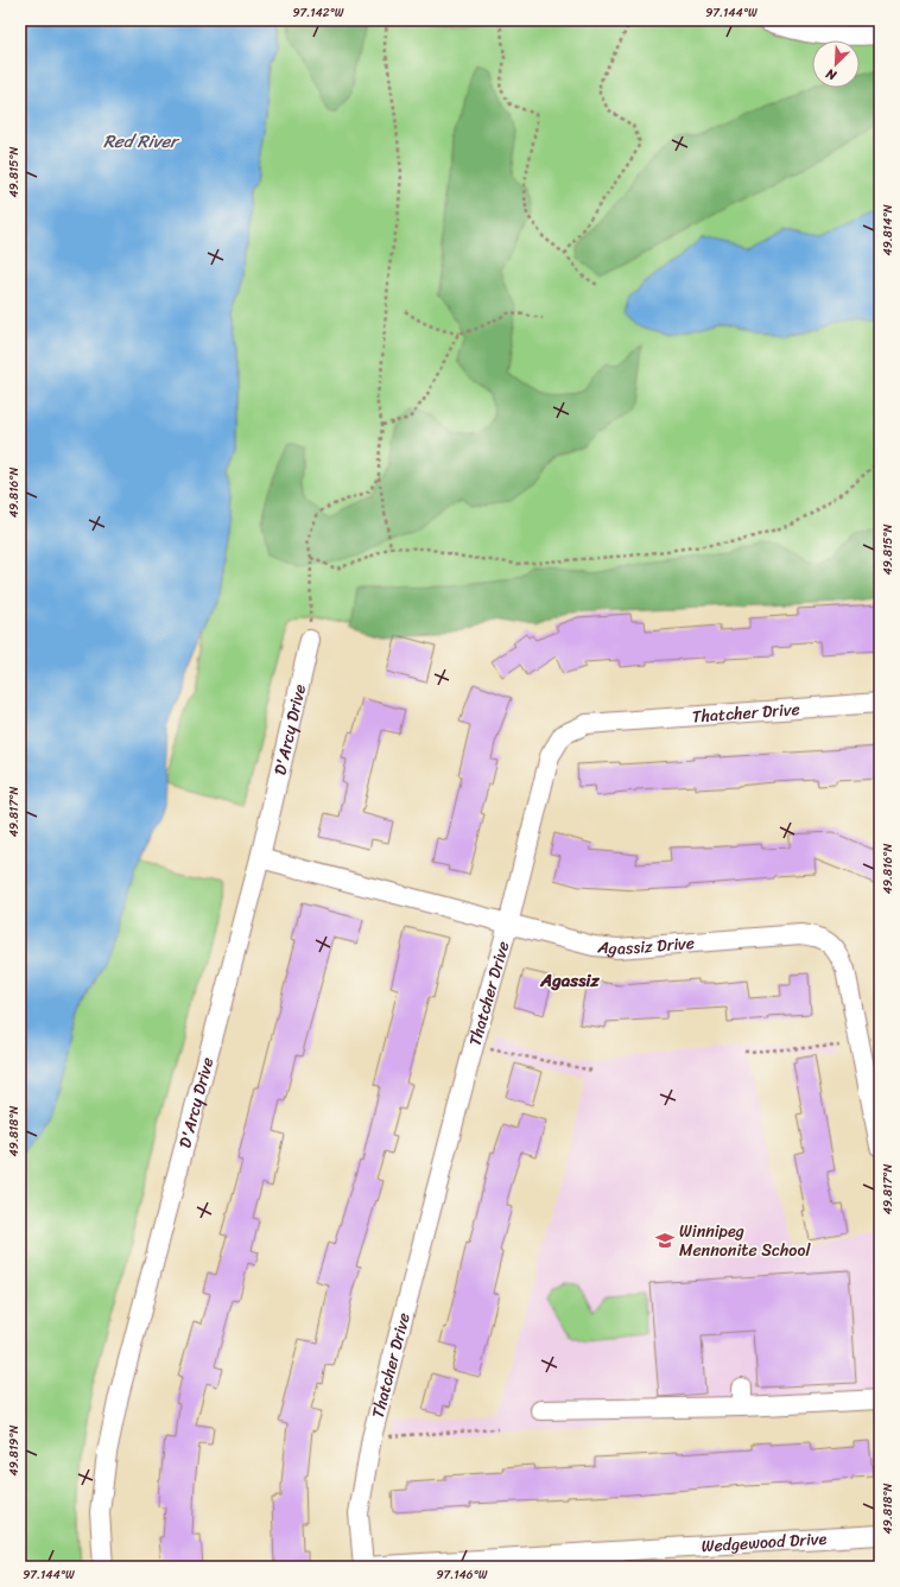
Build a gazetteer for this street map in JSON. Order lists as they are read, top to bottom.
{
  "streets": {
    "street": [
      "Thatcher Drive",
      "D'Arcy Drive",
      "Agassiz Drive",
      "Wedgewood Drive"
    ]
  },
  "crossings": [
    ["Thatcher Drive", "Agassiz Drive"],
    ["Thatcher Drive", "Wedgewood Drive"],
    ["D'Arcy Drive", "Agassiz Drive"]
  ],
  "districts": ["Agassiz"],
  "water": ["Red River"],
  "places": {
    "school or university": ["Winnipeg Mennonite School"]
  },
  "north": "bottom left",
  "coordinates": [
    "97.142°W",
    "97.144°W",
    "49.815°N",
    "49.814°N",
    "49.816°N",
    "49.817°N",
    "49.818°N",
    "49.819°N",
    "97.146°W"
  ]
}
